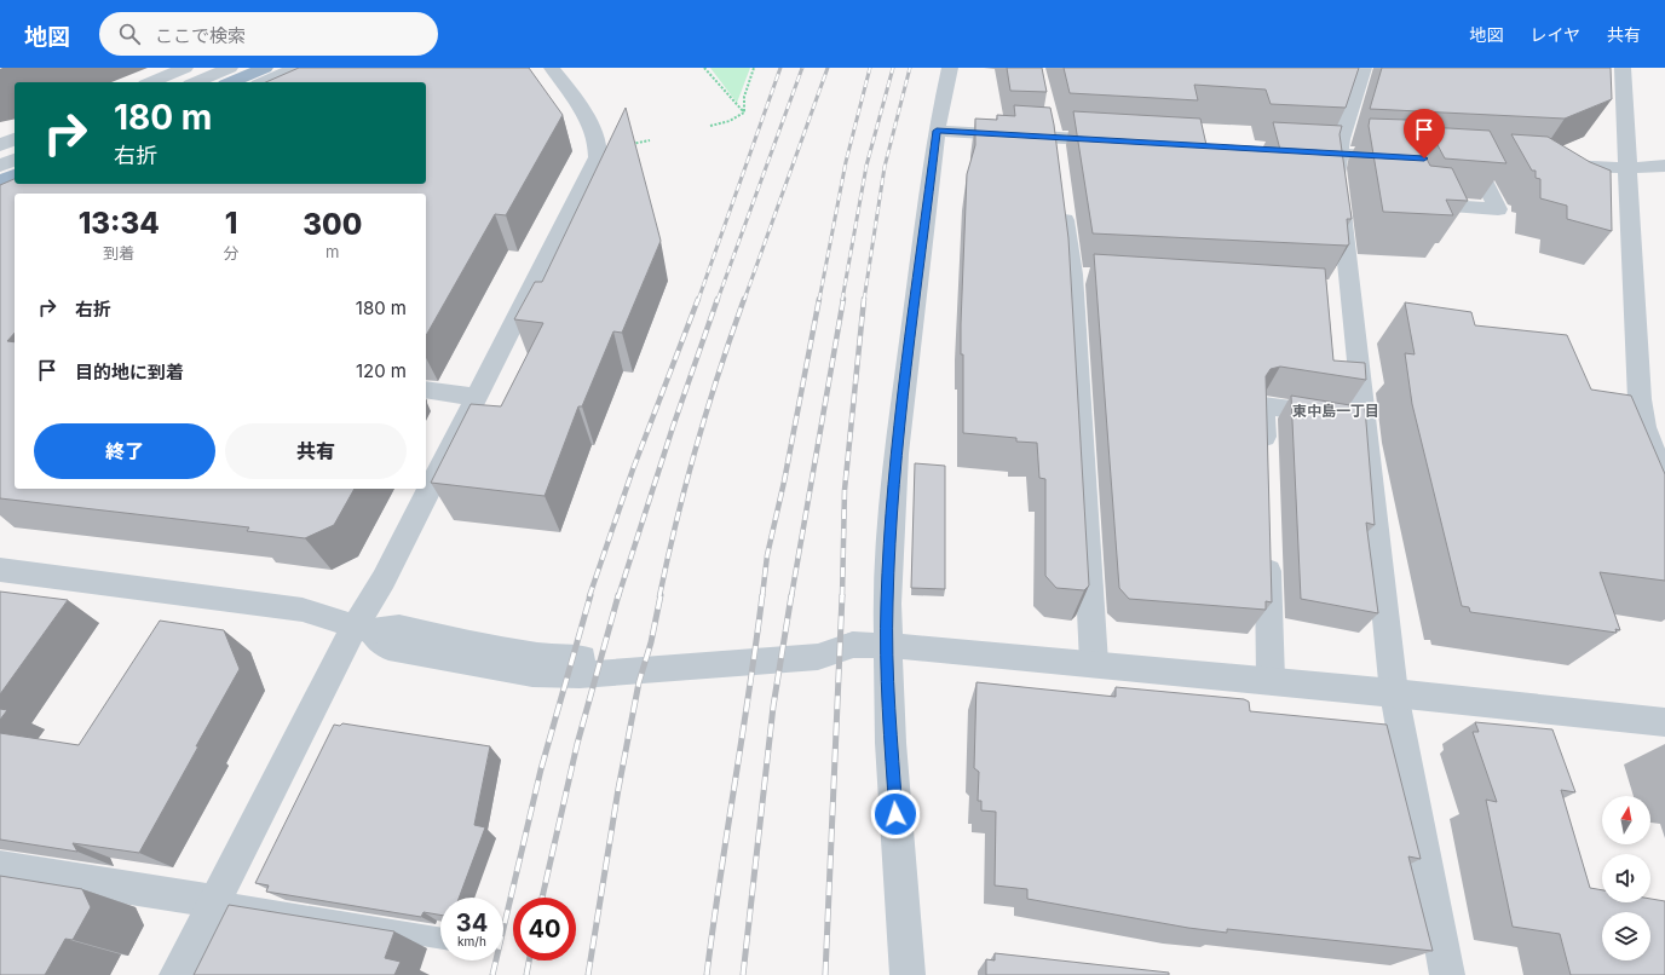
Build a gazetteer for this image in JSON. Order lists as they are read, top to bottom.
{
  "districts": ["東中島一丁目"],
  "north": "top",
  "page": {
    "header": "地図",
    "search": "ここで検索",
    "nav": ["地図", "レイヤ", "共有"],
    "turn": ["180 m", "右折"],
    "eta": [
      "13:34",
      "到着",
      "1",
      "分",
      "300",
      "m"
    ],
    "list": [
      {
        "name": "右折",
        "value": "180 m"
      },
      {
        "name": "目的地に到着",
        "value": "120 m"
      }
    ],
    "buttons": ["終了", "共有"],
    "speed": "34 km/h",
    "limit": "40"
  }
}
